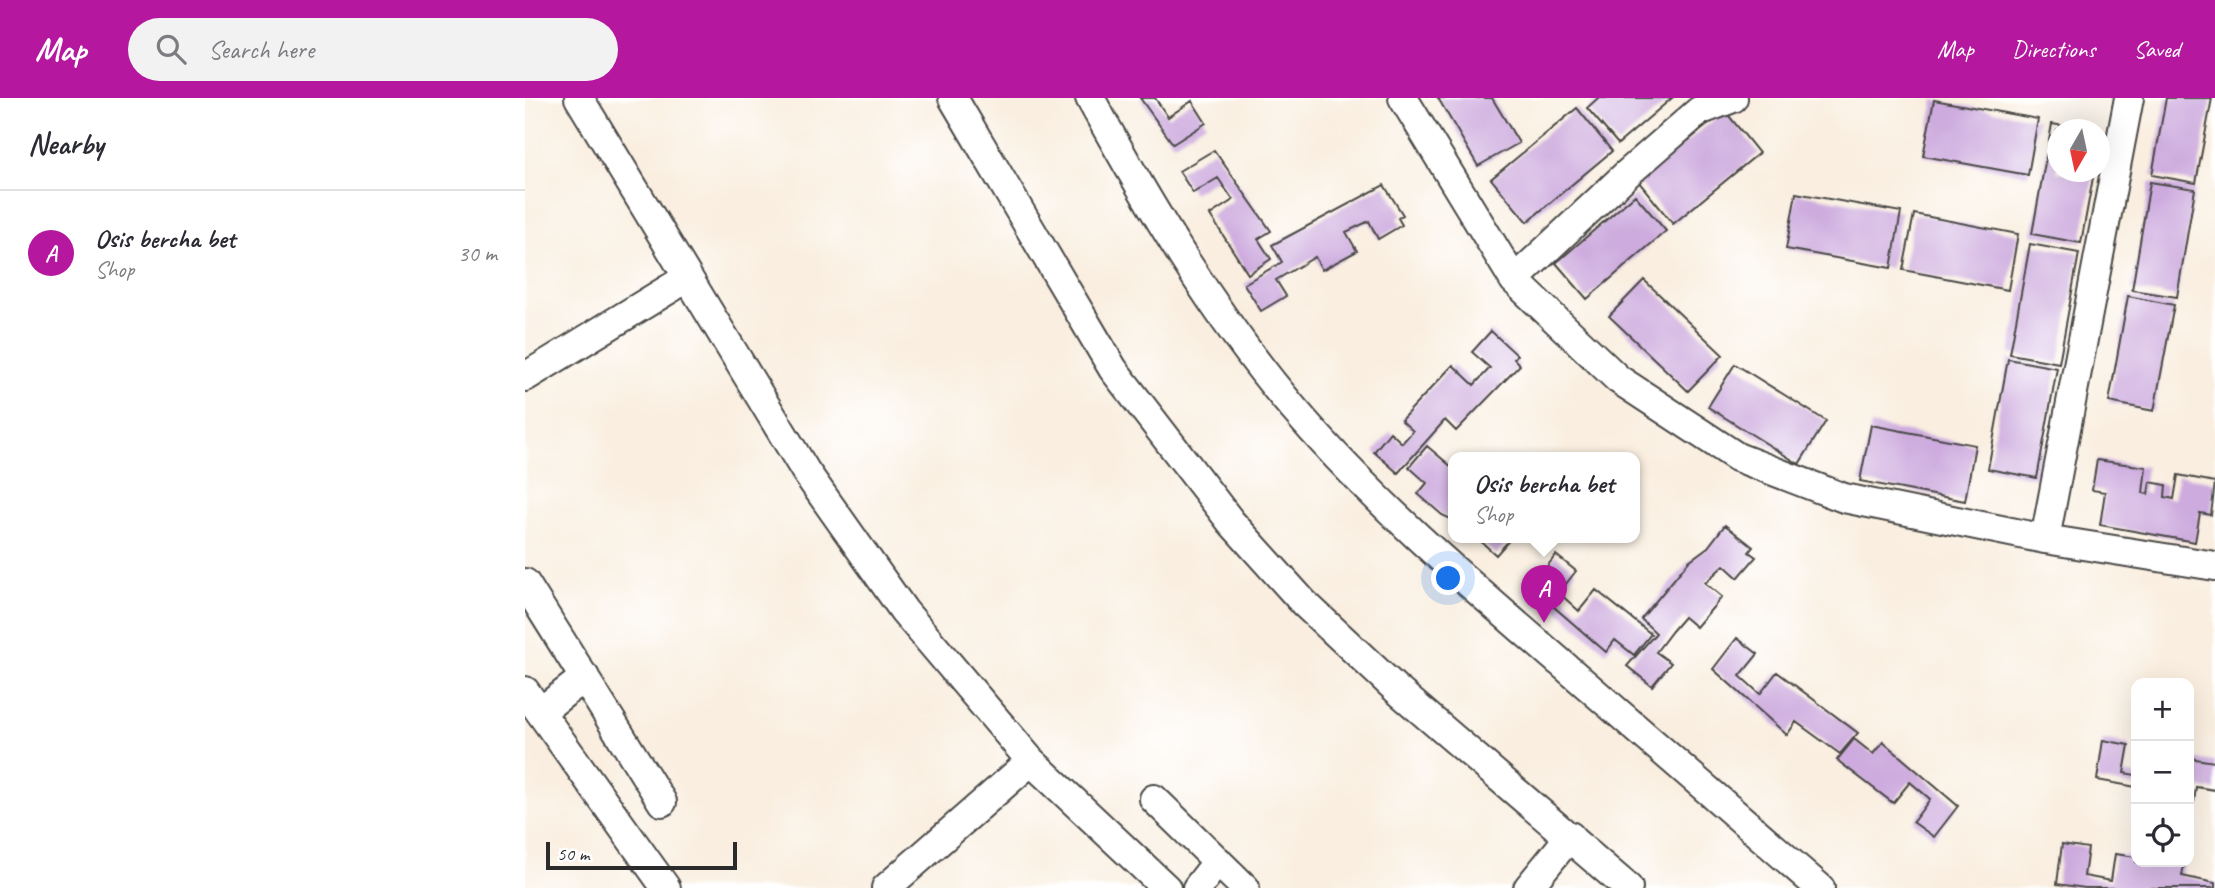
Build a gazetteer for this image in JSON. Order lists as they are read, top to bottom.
{
  "scale_bar": "50 m",
  "north": "bottom",
  "page": {
    "header": "Map",
    "search": "Search here",
    "nav": ["Map", "Directions", "Saved"],
    "heading": "Nearby",
    "list": [
      {
        "mark": "A",
        "name": "Osis bercha bet",
        "note": "Shop",
        "value": "30 m"
      }
    ],
    "popup": ["Osis bercha bet", "Shop"],
    "pins": "A",
    "map_buttons": ["+", "−"],
    "scale": "50 m"
  }
}
